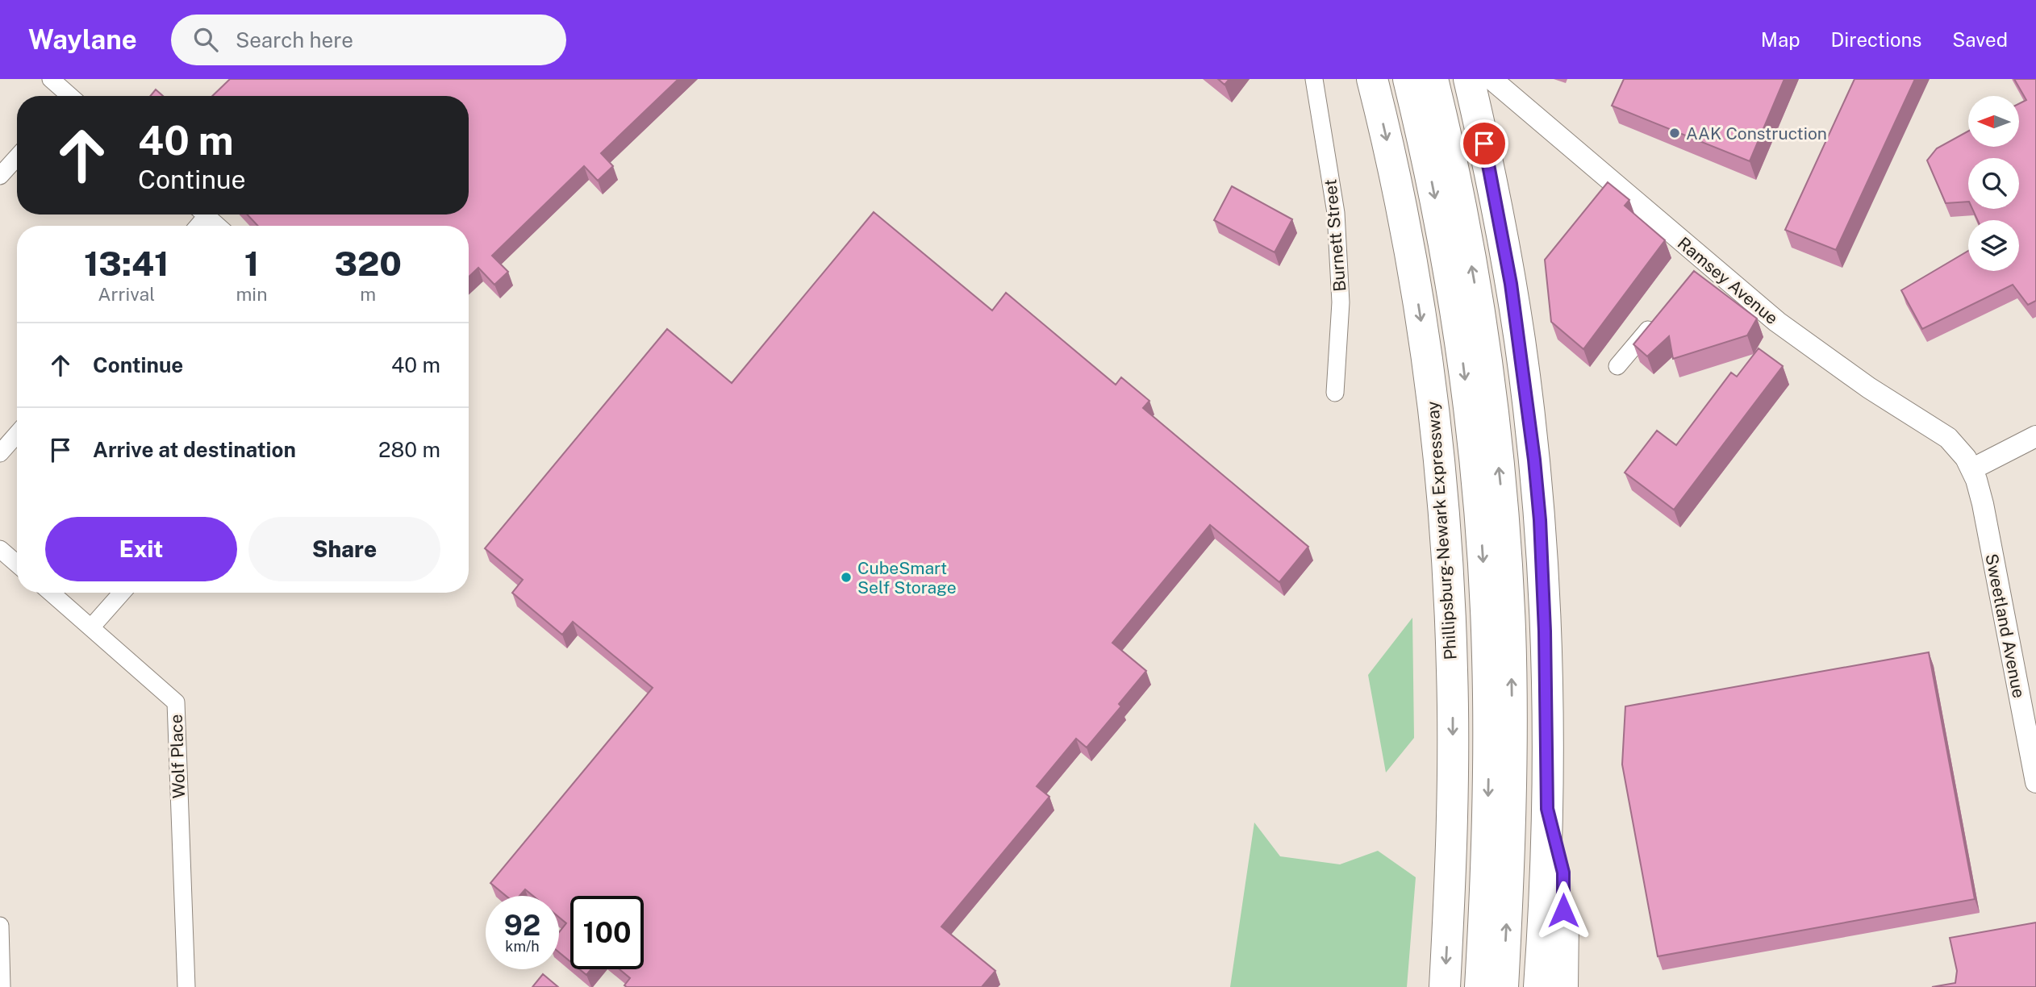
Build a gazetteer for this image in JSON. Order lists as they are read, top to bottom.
{
  "streets": {
    "highway": ["Phillipsburg-Newark Expressway"],
    "street": [
      "Burnett Street",
      "Ramsey Avenue",
      "Sweetland Avenue",
      "Wolf Place"
    ]
  },
  "crossings": [
    ["Ramsey Avenue", "Sweetland Avenue"]
  ],
  "places": ["AAK Construction", "CubeSmart Self Storage"],
  "north": "left",
  "page": {
    "header": "Waylane",
    "search": "Search here",
    "nav": ["Map", "Directions", "Saved"],
    "turn": ["40 m", "Continue"],
    "eta": [
      "13:41",
      "Arrival",
      "1",
      "min",
      "320",
      "m"
    ],
    "list": [
      {
        "name": "Continue",
        "value": "40 m"
      },
      {
        "name": "Arrive at destination",
        "value": "280 m"
      }
    ],
    "buttons": ["Exit", "Share"],
    "speed": "92 km/h",
    "limit": "100"
  }
}
